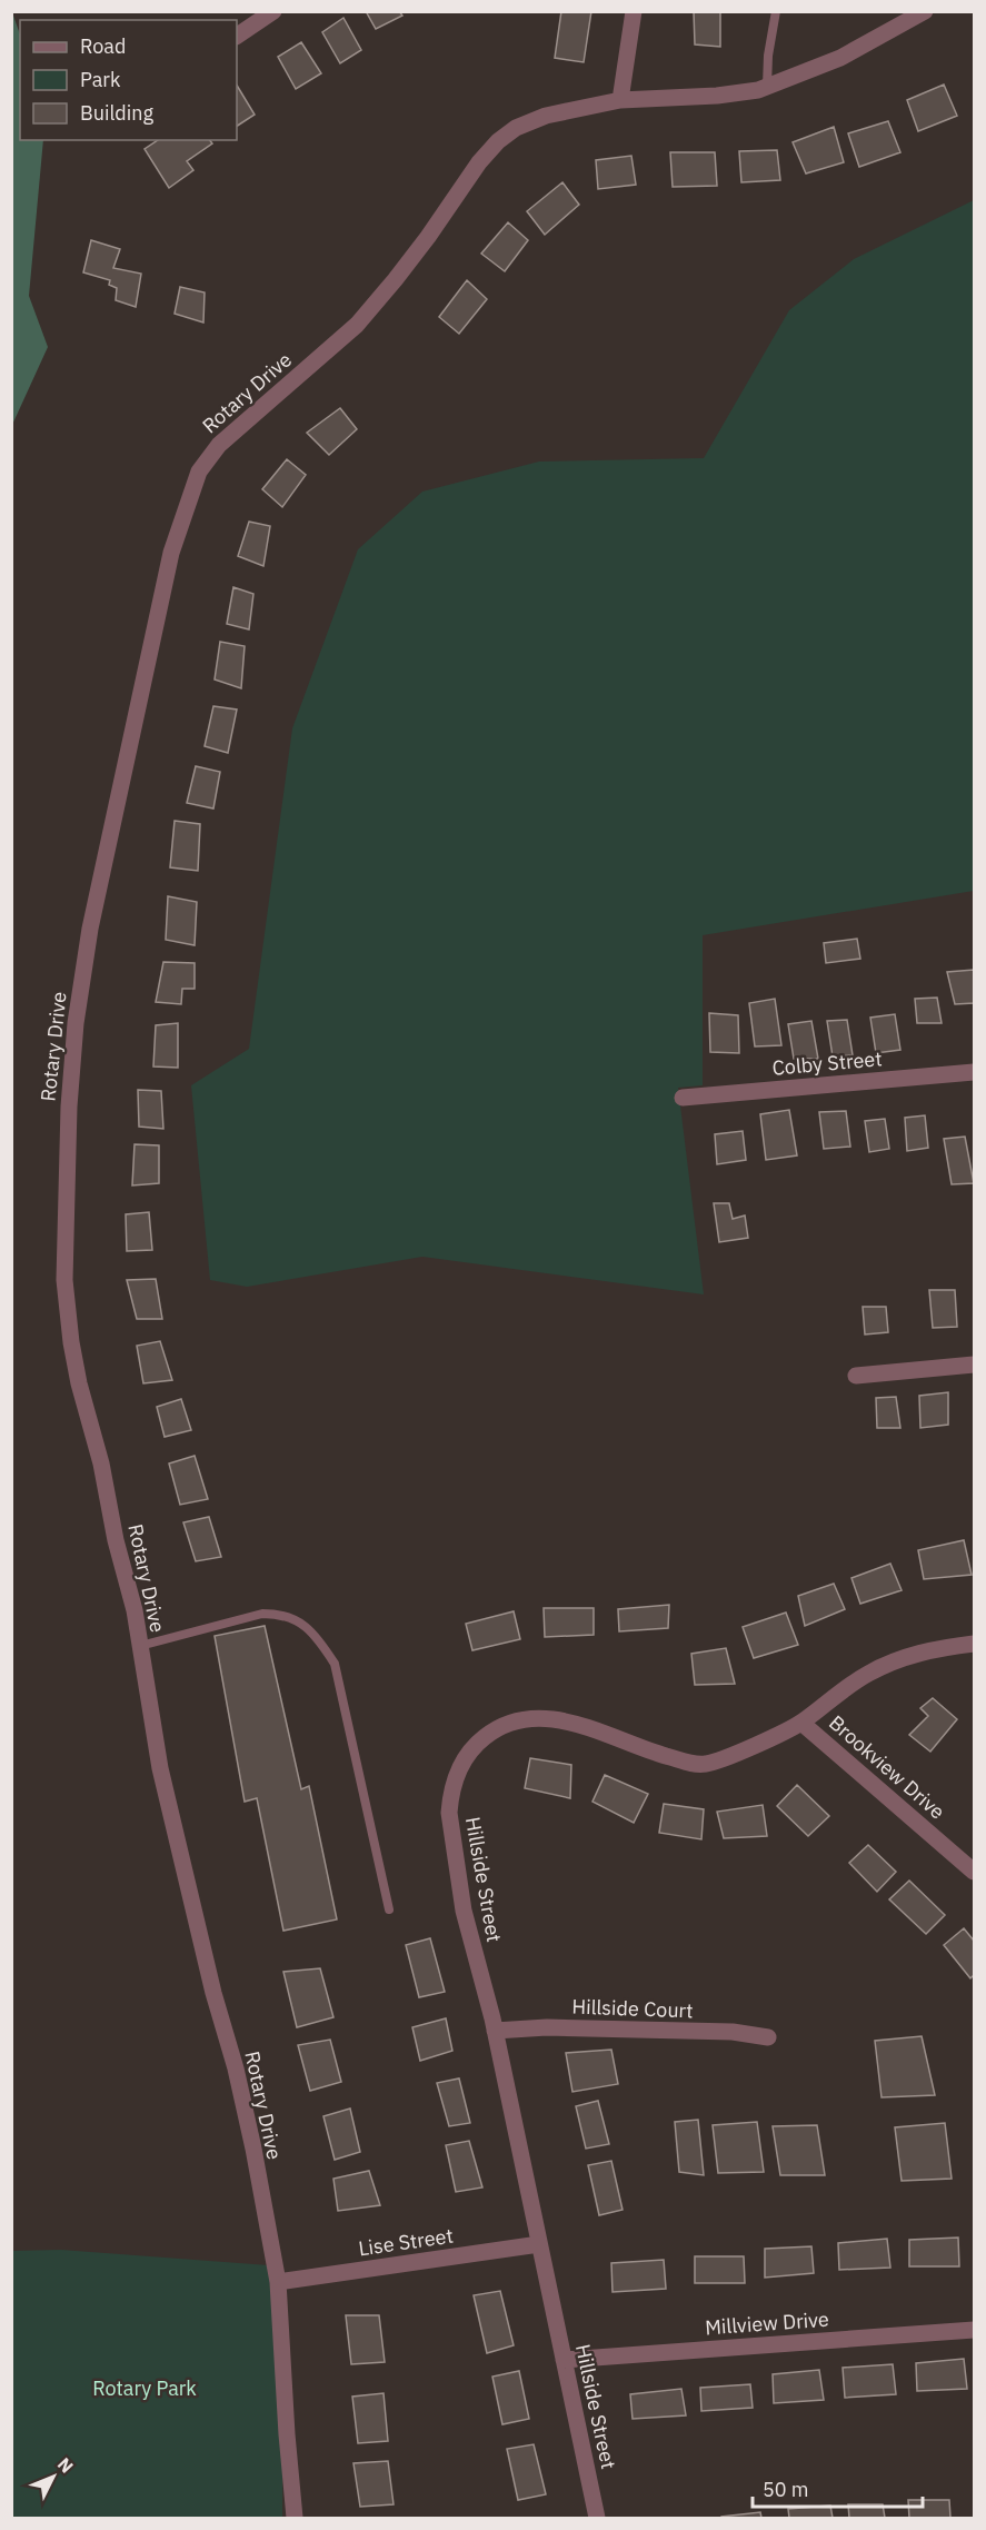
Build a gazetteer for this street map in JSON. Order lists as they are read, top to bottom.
{
  "streets": {
    "street": [
      "Rotary Drive",
      "Colby Street",
      "Brookview Drive",
      "Hillside Street",
      "Hillside Court",
      "Lise Street",
      "Millview Drive"
    ]
  },
  "crossings": [
    ["Rotary Drive", "Lise Street"],
    ["Brookview Drive", "Hillside Street"],
    ["Hillside Street", "Hillside Court"],
    ["Hillside Street", "Lise Street"],
    ["Hillside Street", "Millview Drive"]
  ],
  "parks": ["Rotary Park"],
  "legend": ["Road", "Park", "Building"],
  "scale_bar": "50 m",
  "north": "top right"
}
